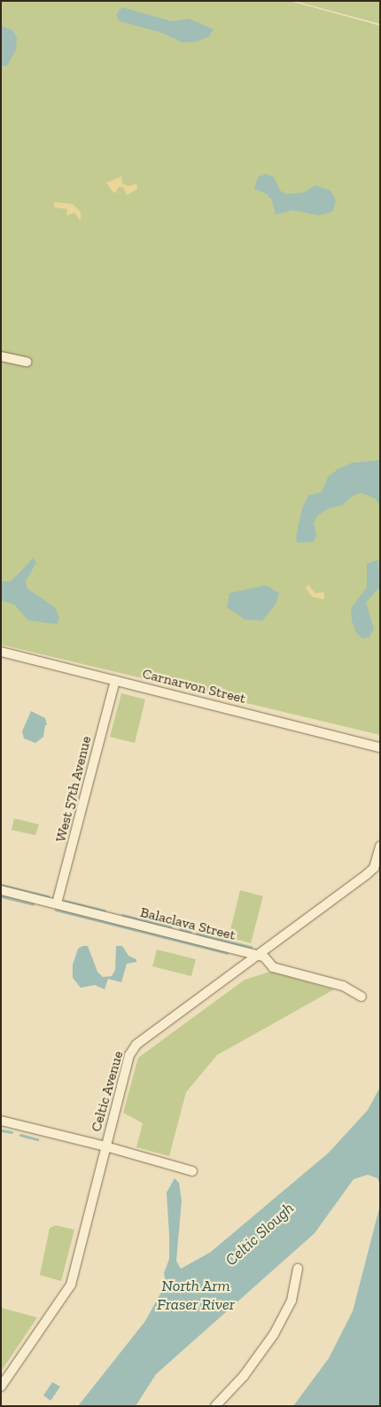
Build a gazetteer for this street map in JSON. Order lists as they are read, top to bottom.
{
  "streets": {
    "street": [
      "Carnarvon Street",
      "West 57th Avenue",
      "Balaclava Street",
      "Celtic Avenue"
    ]
  },
  "crossings": [
    ["Carnarvon Street", "West 57th Avenue"],
    ["West 57th Avenue", "Balaclava Street"],
    ["Balaclava Street", "Celtic Avenue"]
  ],
  "water": ["Celtic Slough", "North Arm Fraser River"]
}
